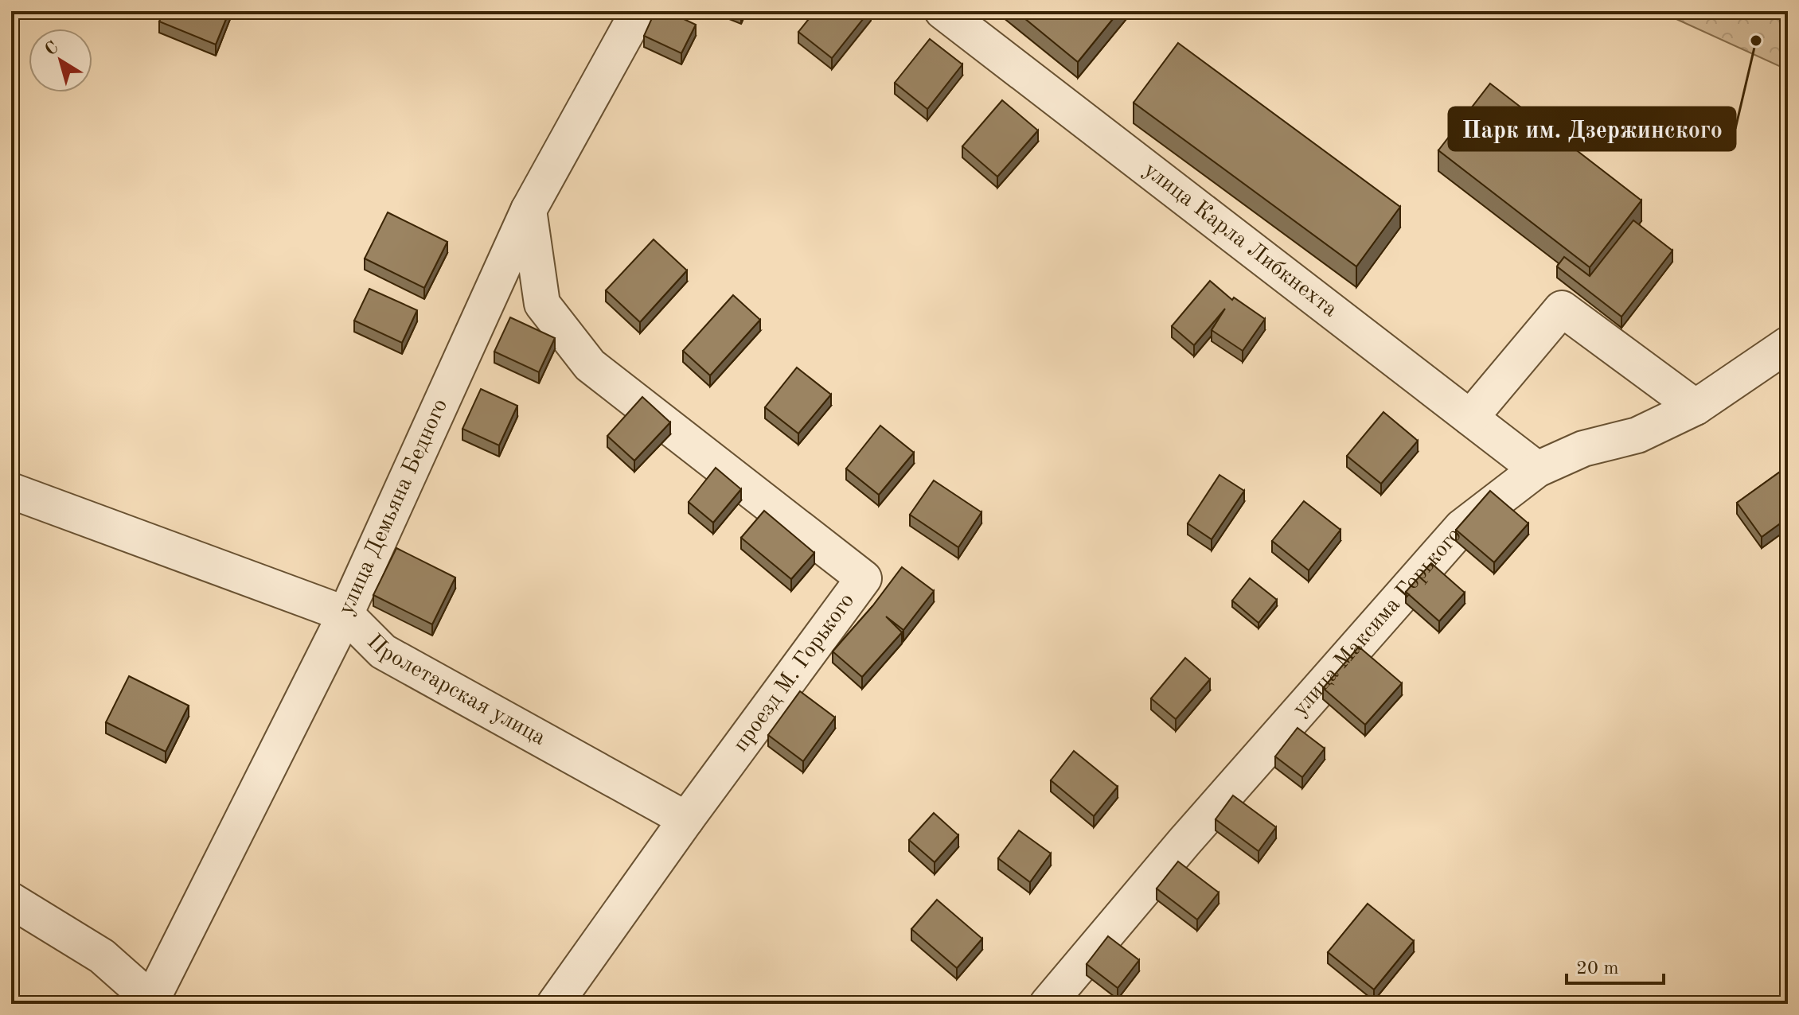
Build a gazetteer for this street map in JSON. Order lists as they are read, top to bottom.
{
  "streets": {
    "street": [
      "улица Карла Либкнехта",
      "улица Демьяна Бедного",
      "улица Максима Горького",
      "проезд М. Горького",
      "Пролетарская улица"
    ]
  },
  "crossings": [
    ["улица Карла Либкнехта", "улица Максима Горького"],
    ["улица Демьяна Бедного", "проезд М. Горького"],
    ["улица Демьяна Бедного", "Пролетарская улица"],
    ["проезд М. Горького", "Пролетарская улица"]
  ],
  "places": ["Парк им. Дзержинского"],
  "scale_bar": "20 m",
  "north": "top left"
}
